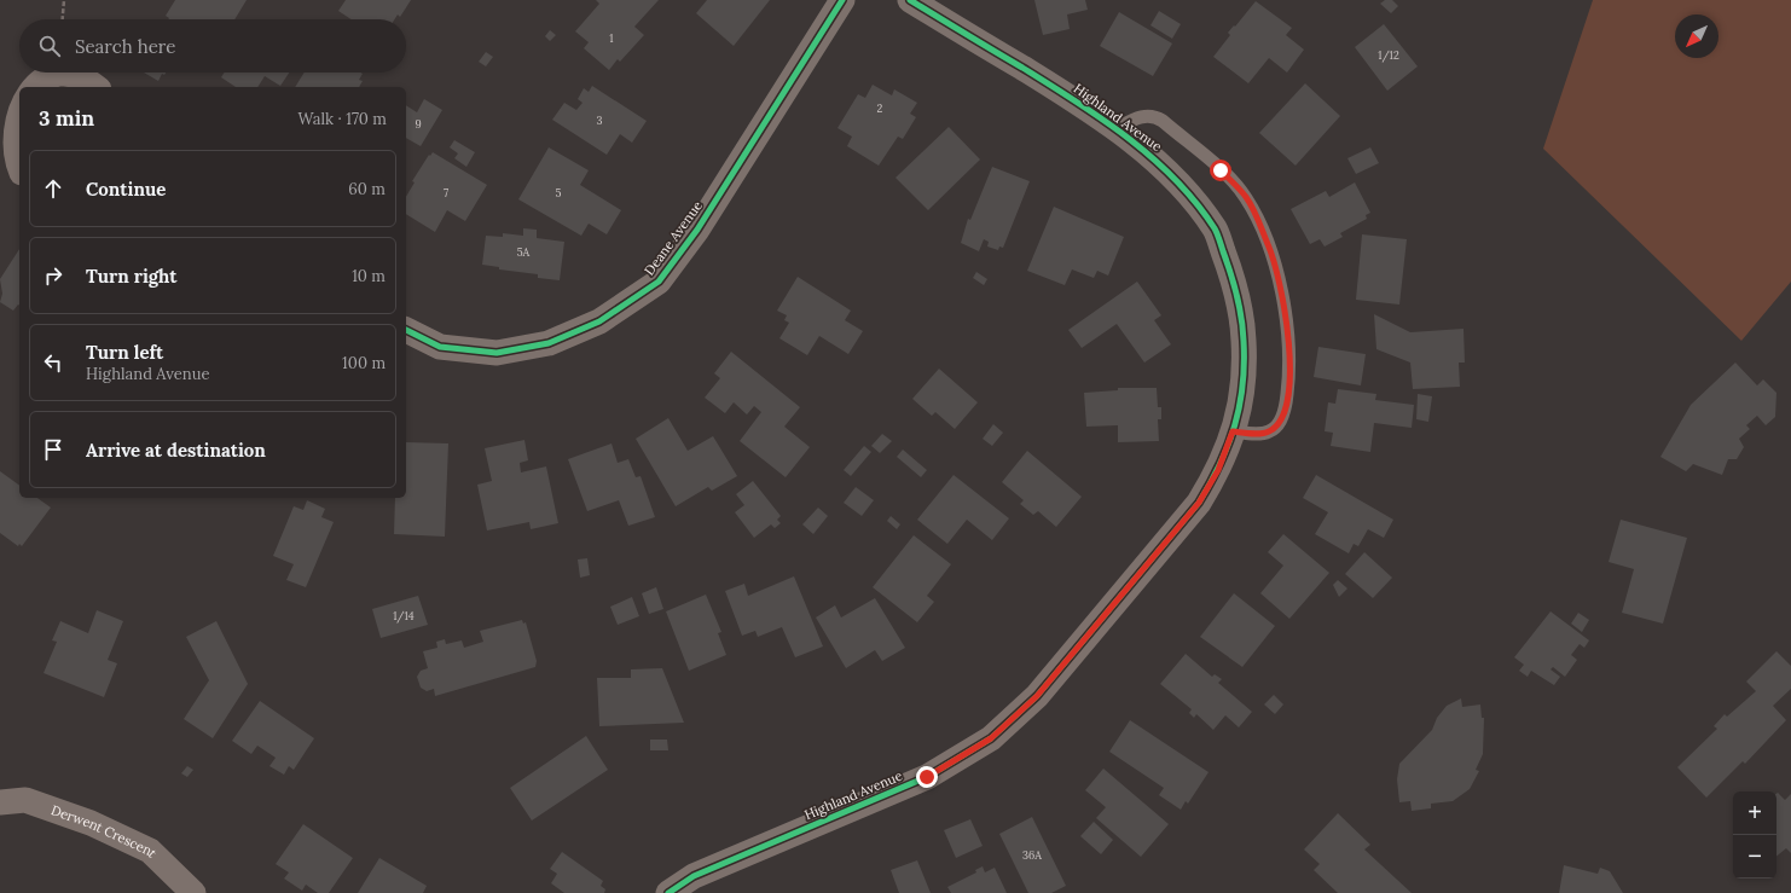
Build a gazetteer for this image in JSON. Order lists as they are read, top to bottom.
{
  "streets": {
    "street": ["Highland Avenue", "Deane Avenue", "Derwent Crescent"]
  },
  "house_numbers": [
    "1",
    "1/12",
    "2",
    "3",
    "9",
    "7",
    "5",
    "5A",
    "1/14",
    "36A"
  ],
  "north": "bottom left",
  "page": {
    "search": "Search here",
    "heading": ["3 min", "Walk · 170 m"],
    "list": [
      ["Continue", "60 m"],
      ["Turn right", "10 m"],
      ["Turn left", "Highland Avenue", "100 m"],
      "Arrive at destination"
    ],
    "map_buttons": ["+", "−"]
  }
}
